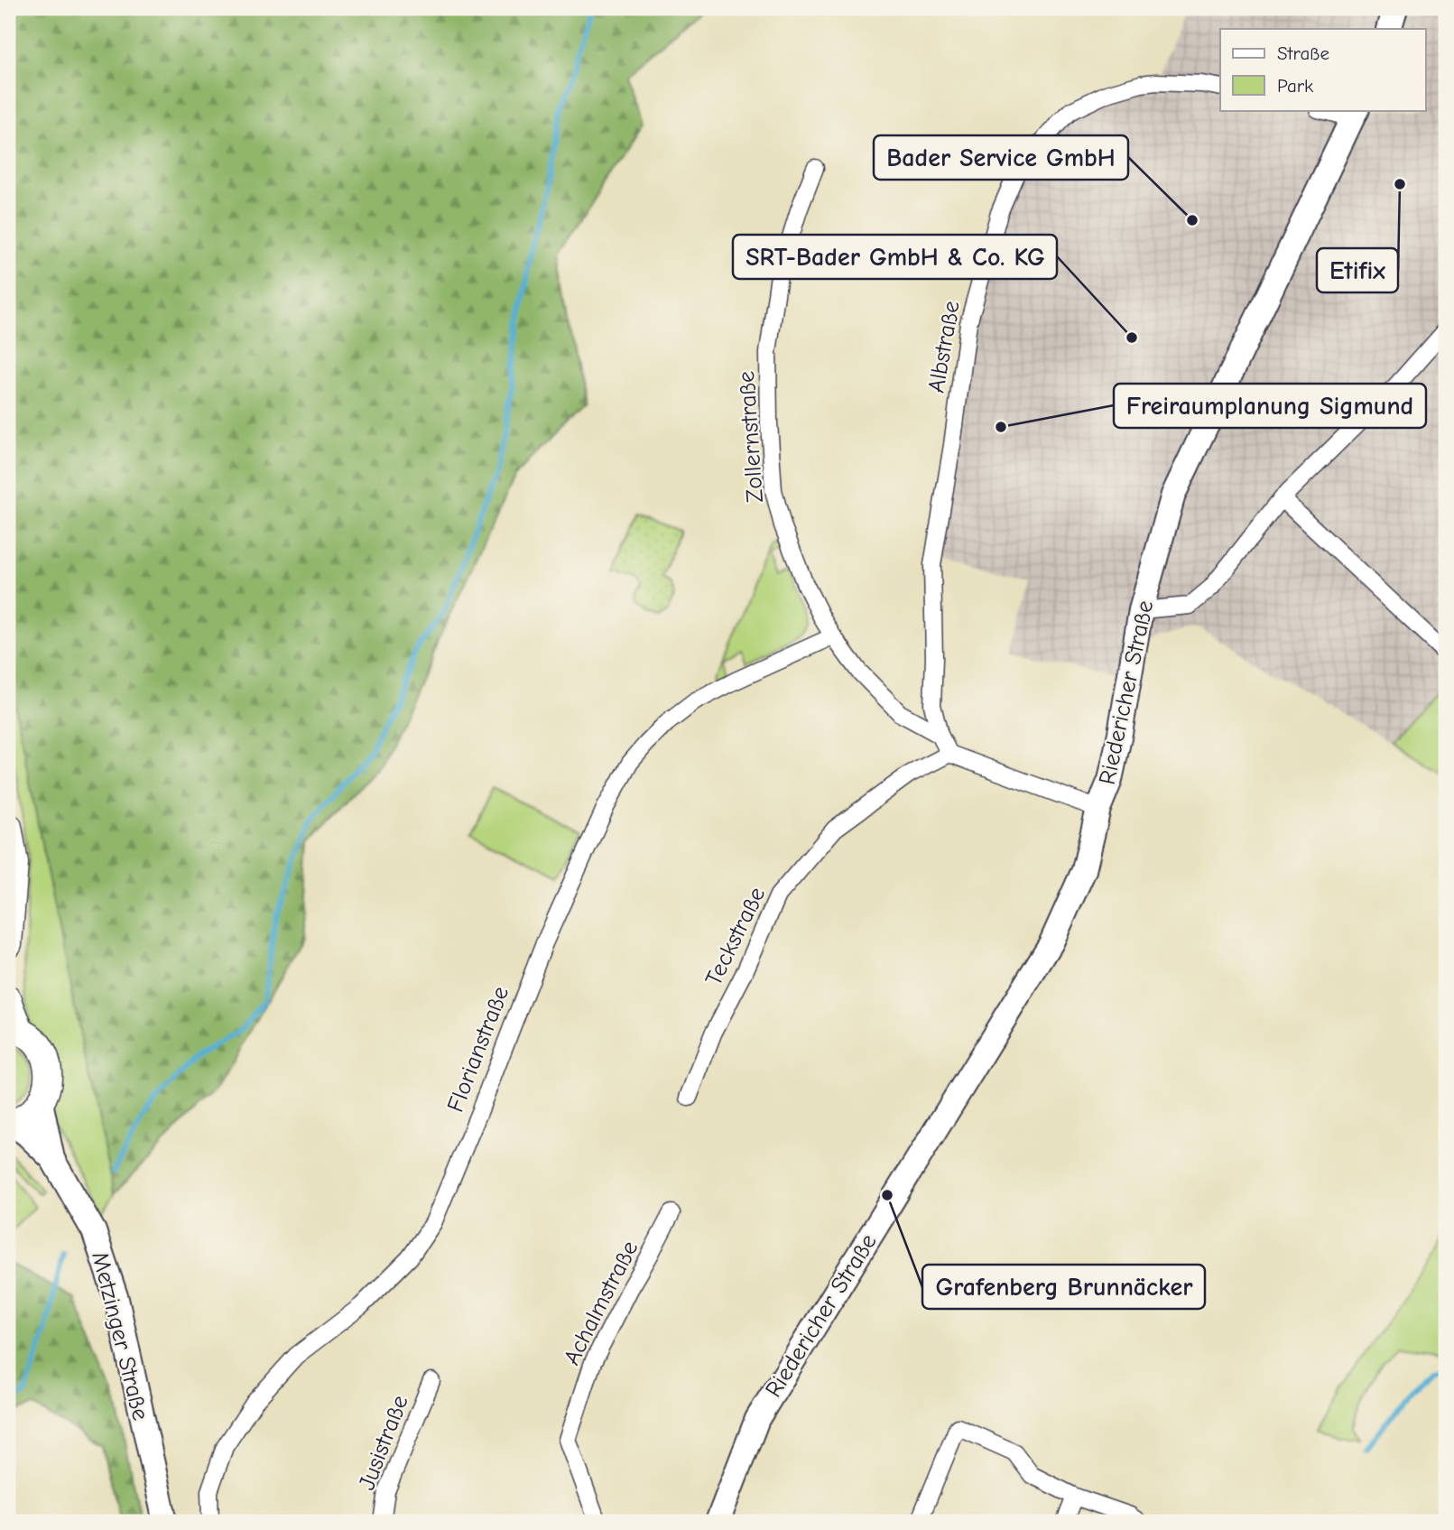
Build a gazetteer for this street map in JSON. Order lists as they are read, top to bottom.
{
  "streets": {
    "street": [
      "Albstraße",
      "Zollernstraße",
      "Riedericher Straße",
      "Teckstraße",
      "Florianstraße",
      "Achalmstraße",
      "Metzinger Straße",
      "Jusistraße"
    ]
  },
  "crossings": [
    ["Albstraße", "Zollernstraße"],
    ["Zollernstraße", "Florianstraße"]
  ],
  "places": [
    "Etifix",
    "Bader Service GmbH",
    "SRT-Bader GmbH & Co. KG",
    "Freiraumplanung Sigmund",
    "Grafenberg Brunnäcker"
  ],
  "legend": ["Straße", "Park"]
}
